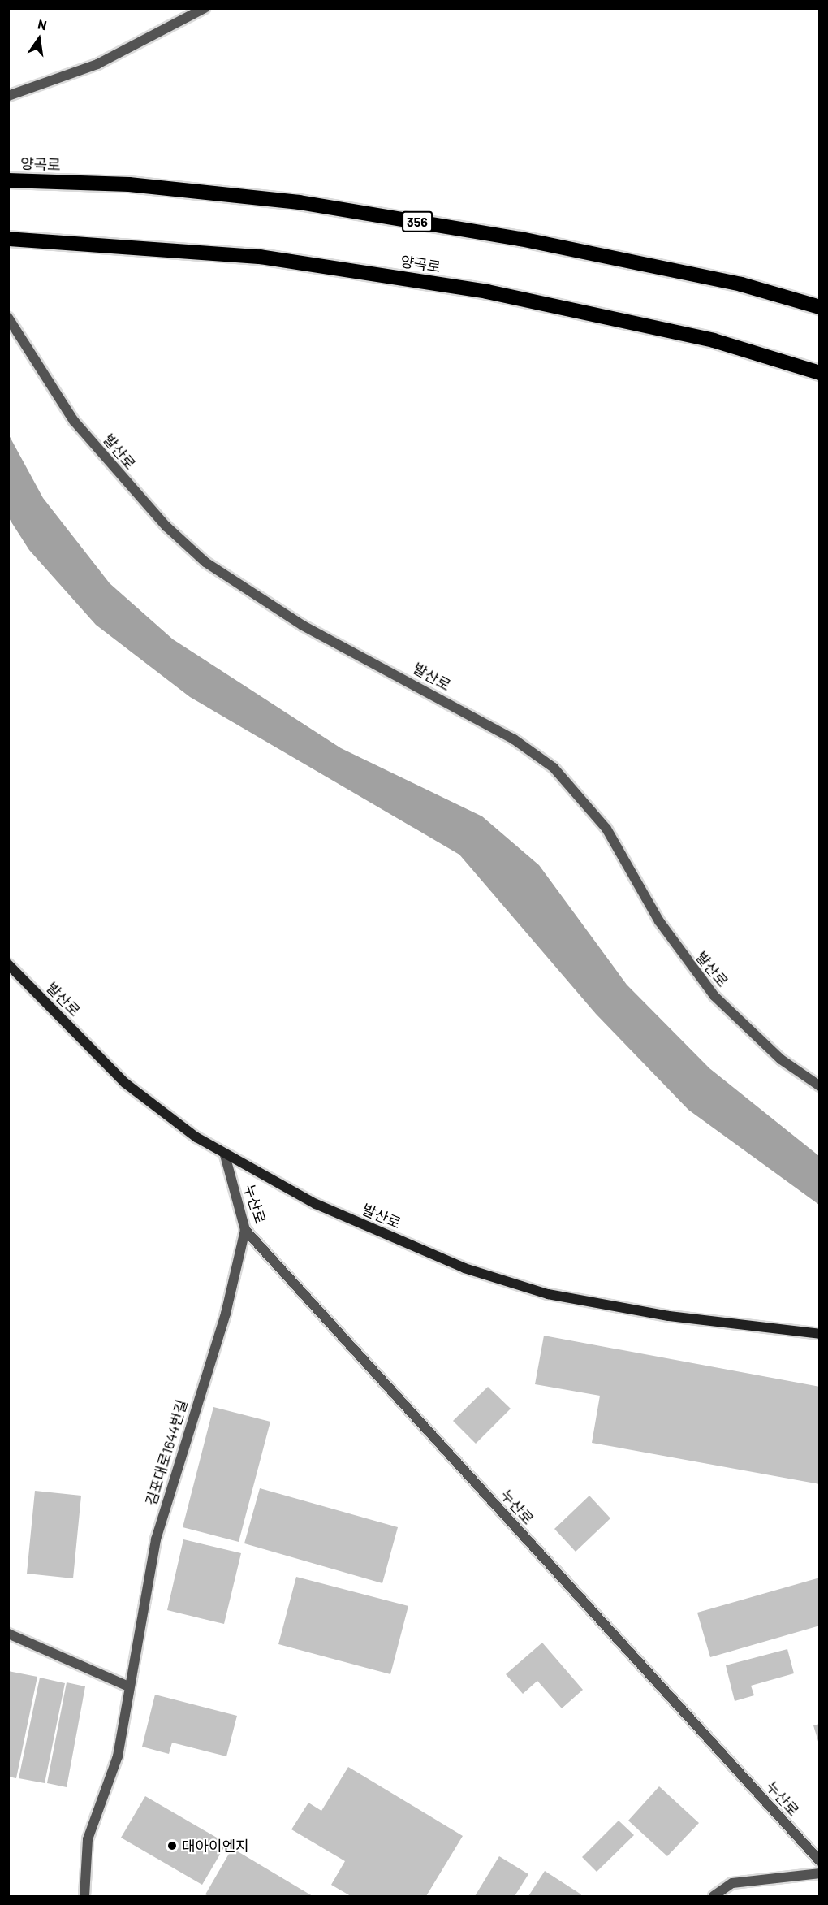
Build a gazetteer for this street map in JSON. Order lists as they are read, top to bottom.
{
  "streets": {
    "highway": ["양곡로", "356"],
    "street": ["발산로", "누산로", "김포대로1644번길"]
  },
  "crossings": [
    ["발산로", "누산로"],
    ["누산로", "김포대로1644번길"]
  ],
  "places": ["대아이엔지"],
  "north": "top"
}
